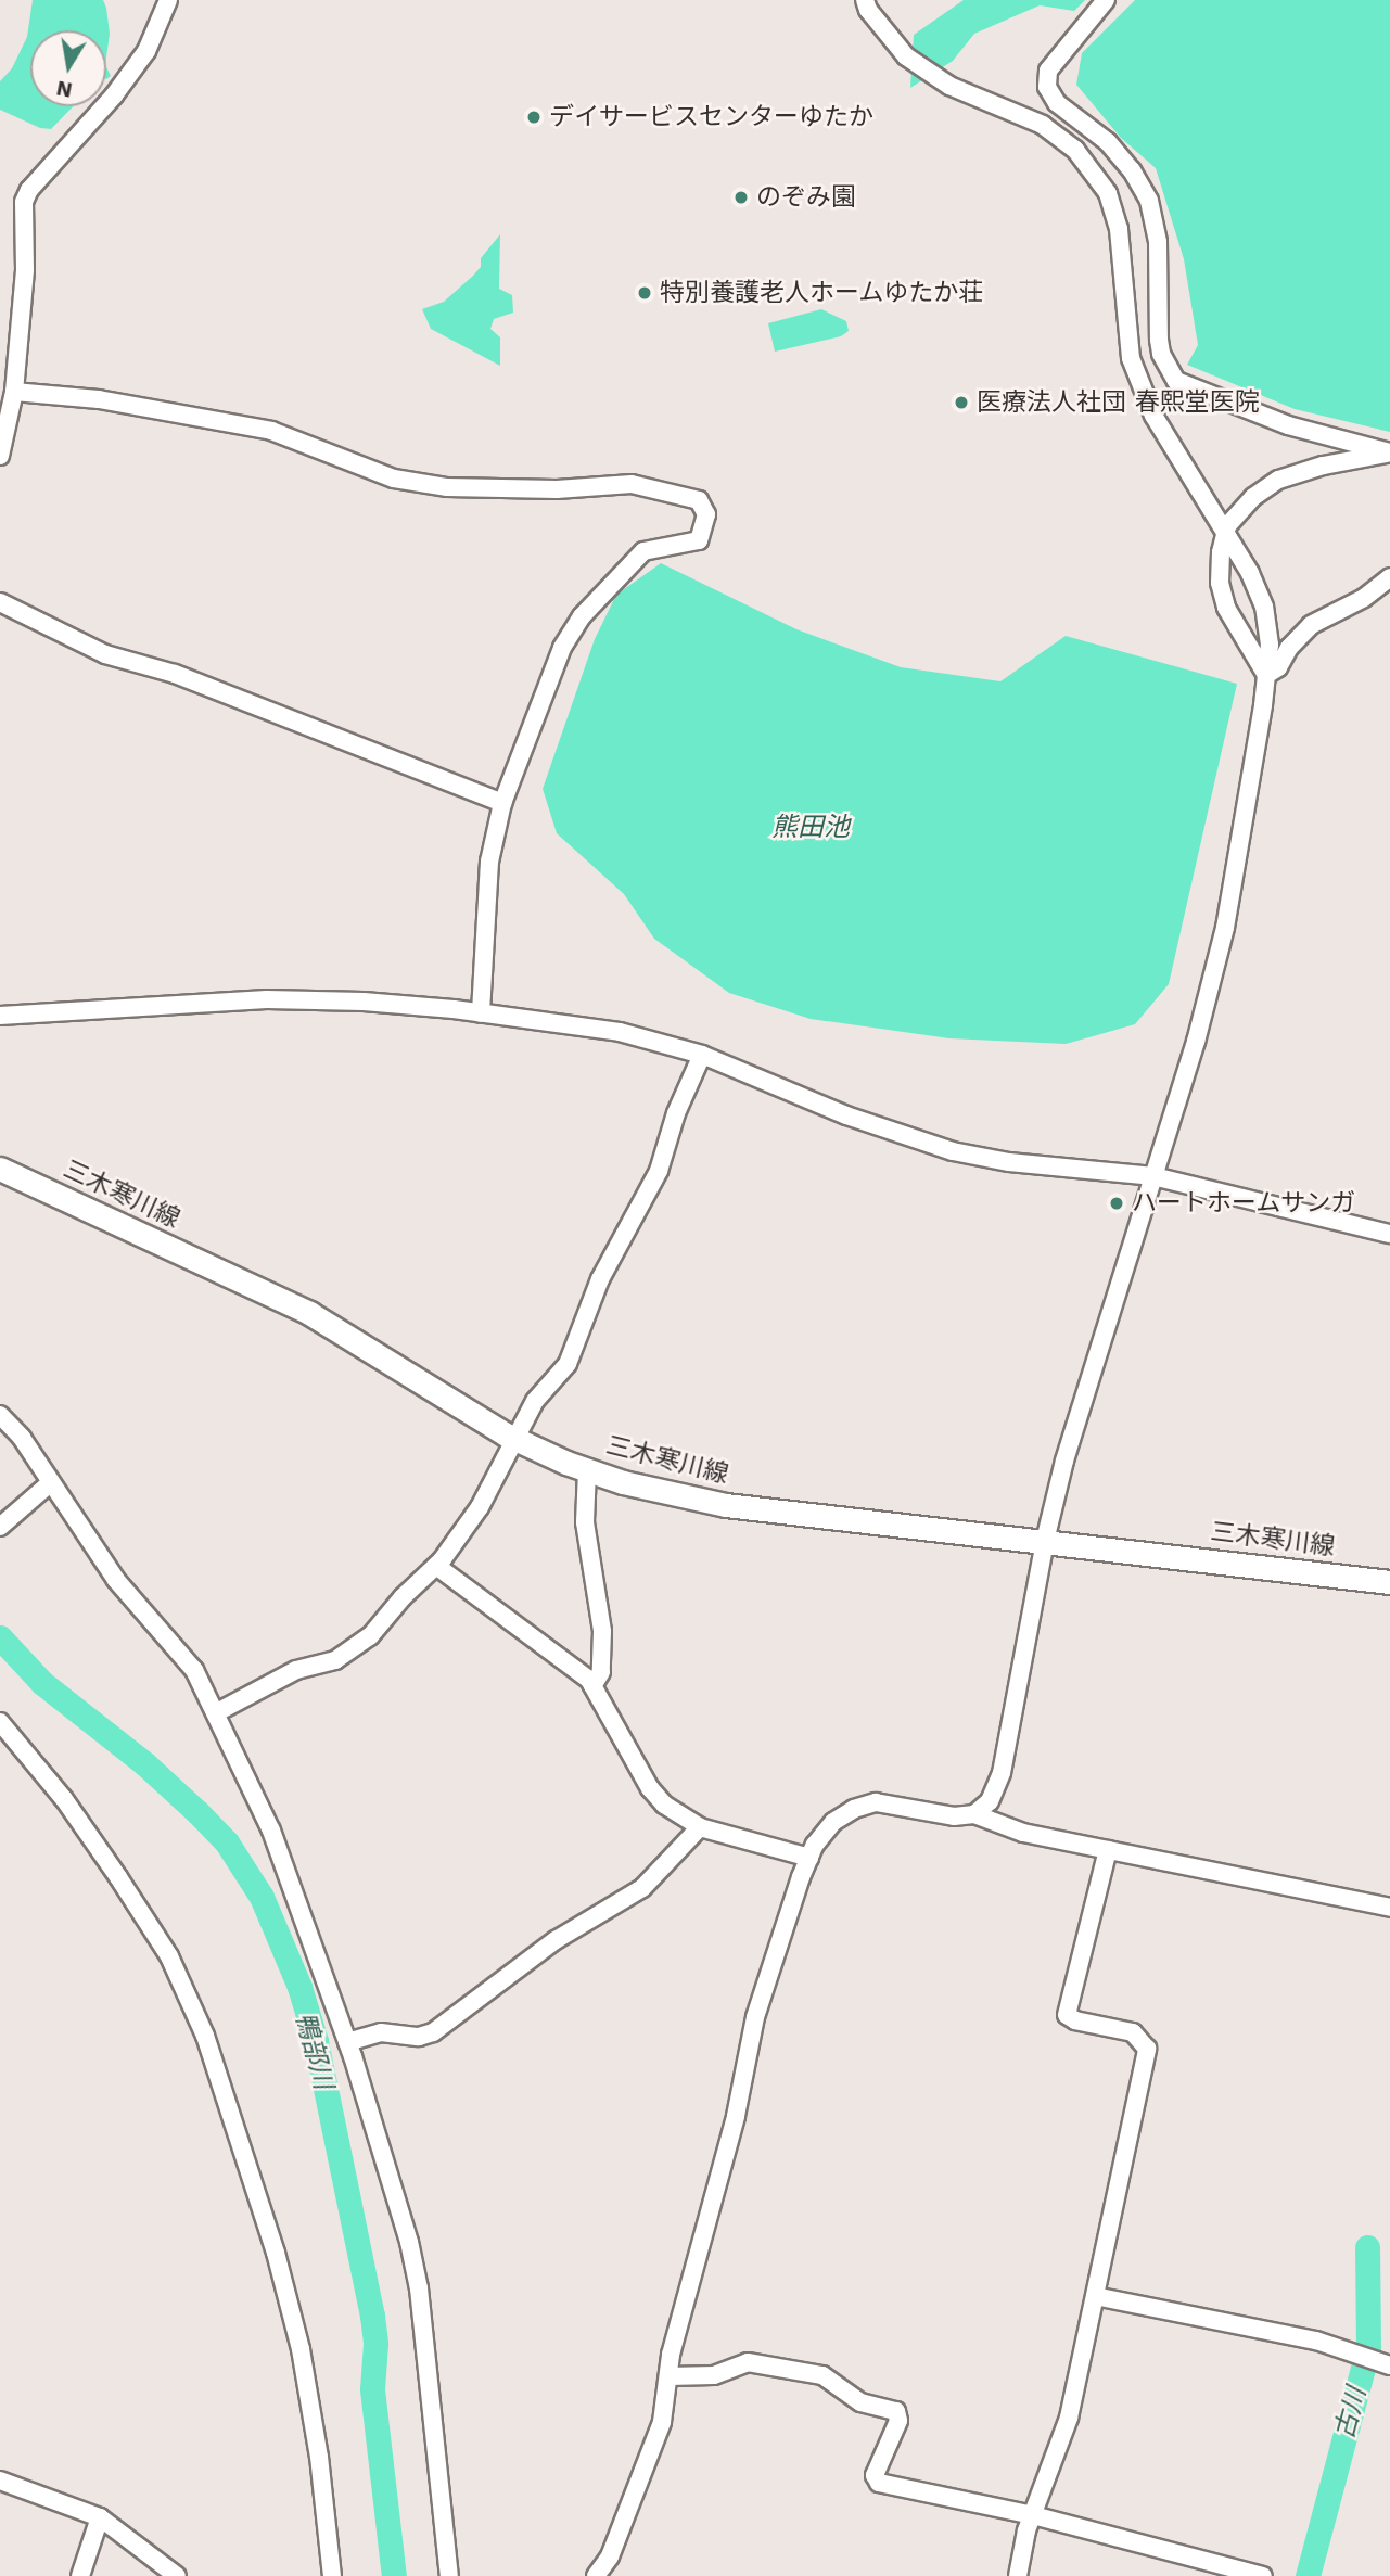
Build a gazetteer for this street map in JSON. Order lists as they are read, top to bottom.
{
  "streets": {
    "main road": ["三木寒川線"]
  },
  "water": ["熊田池", "鴨部川", "古川"],
  "places": [
    "デイサービスセンターゆたか",
    "のぞみ園",
    "特別養護老人ホームゆたか荘",
    "医療法人社団 春熙堂医院",
    "ハートホームサンガ"
  ],
  "north": "bottom"
}
